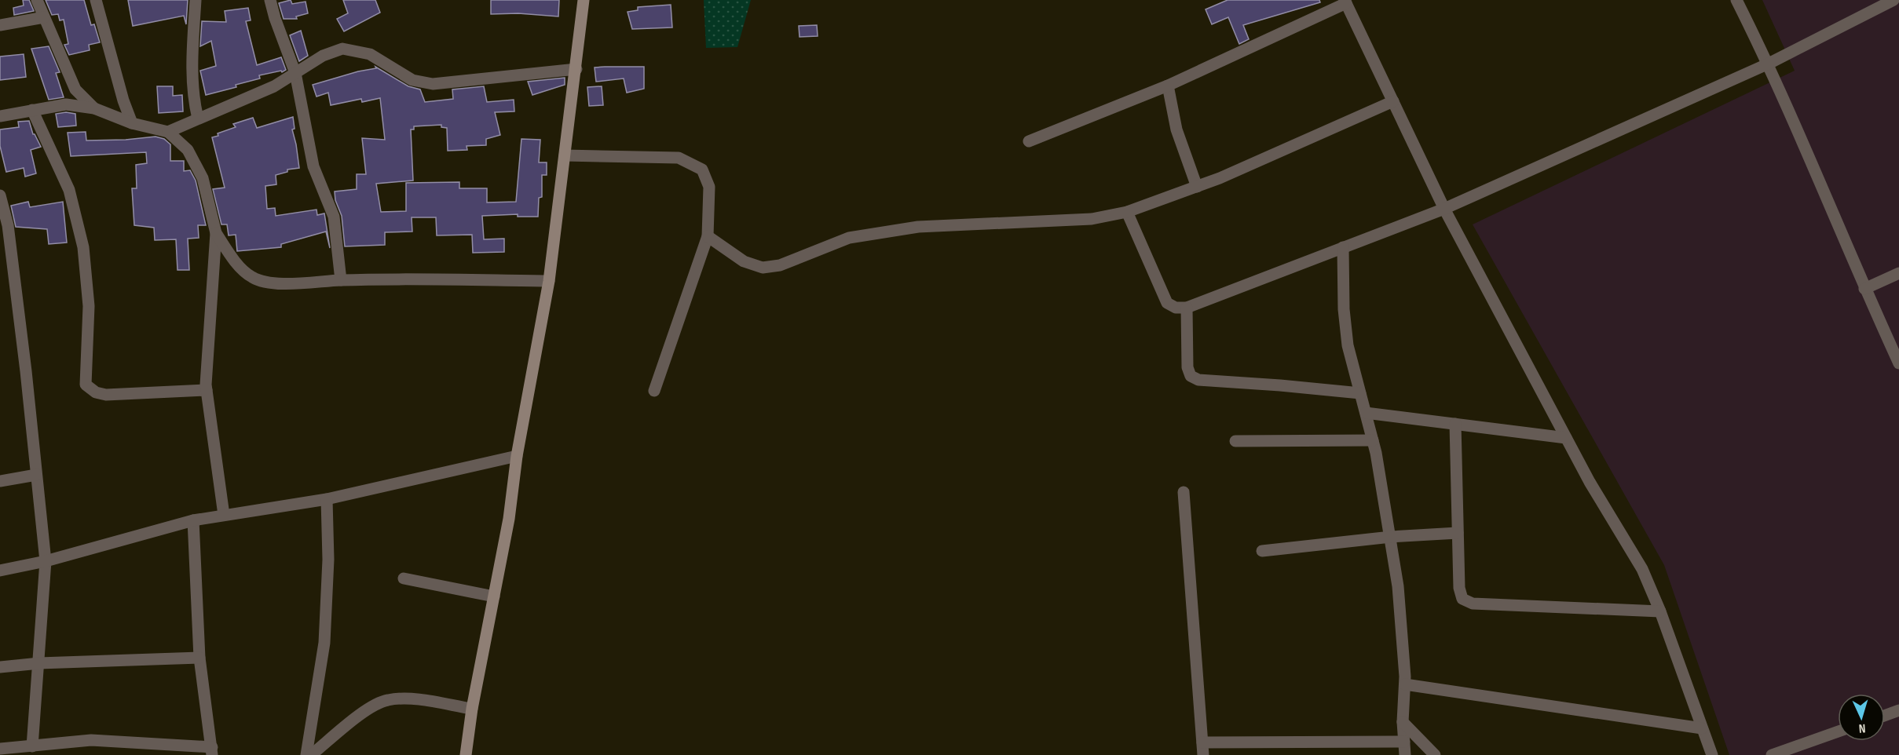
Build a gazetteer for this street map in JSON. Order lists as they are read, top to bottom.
{
  "north": "bottom"
}
